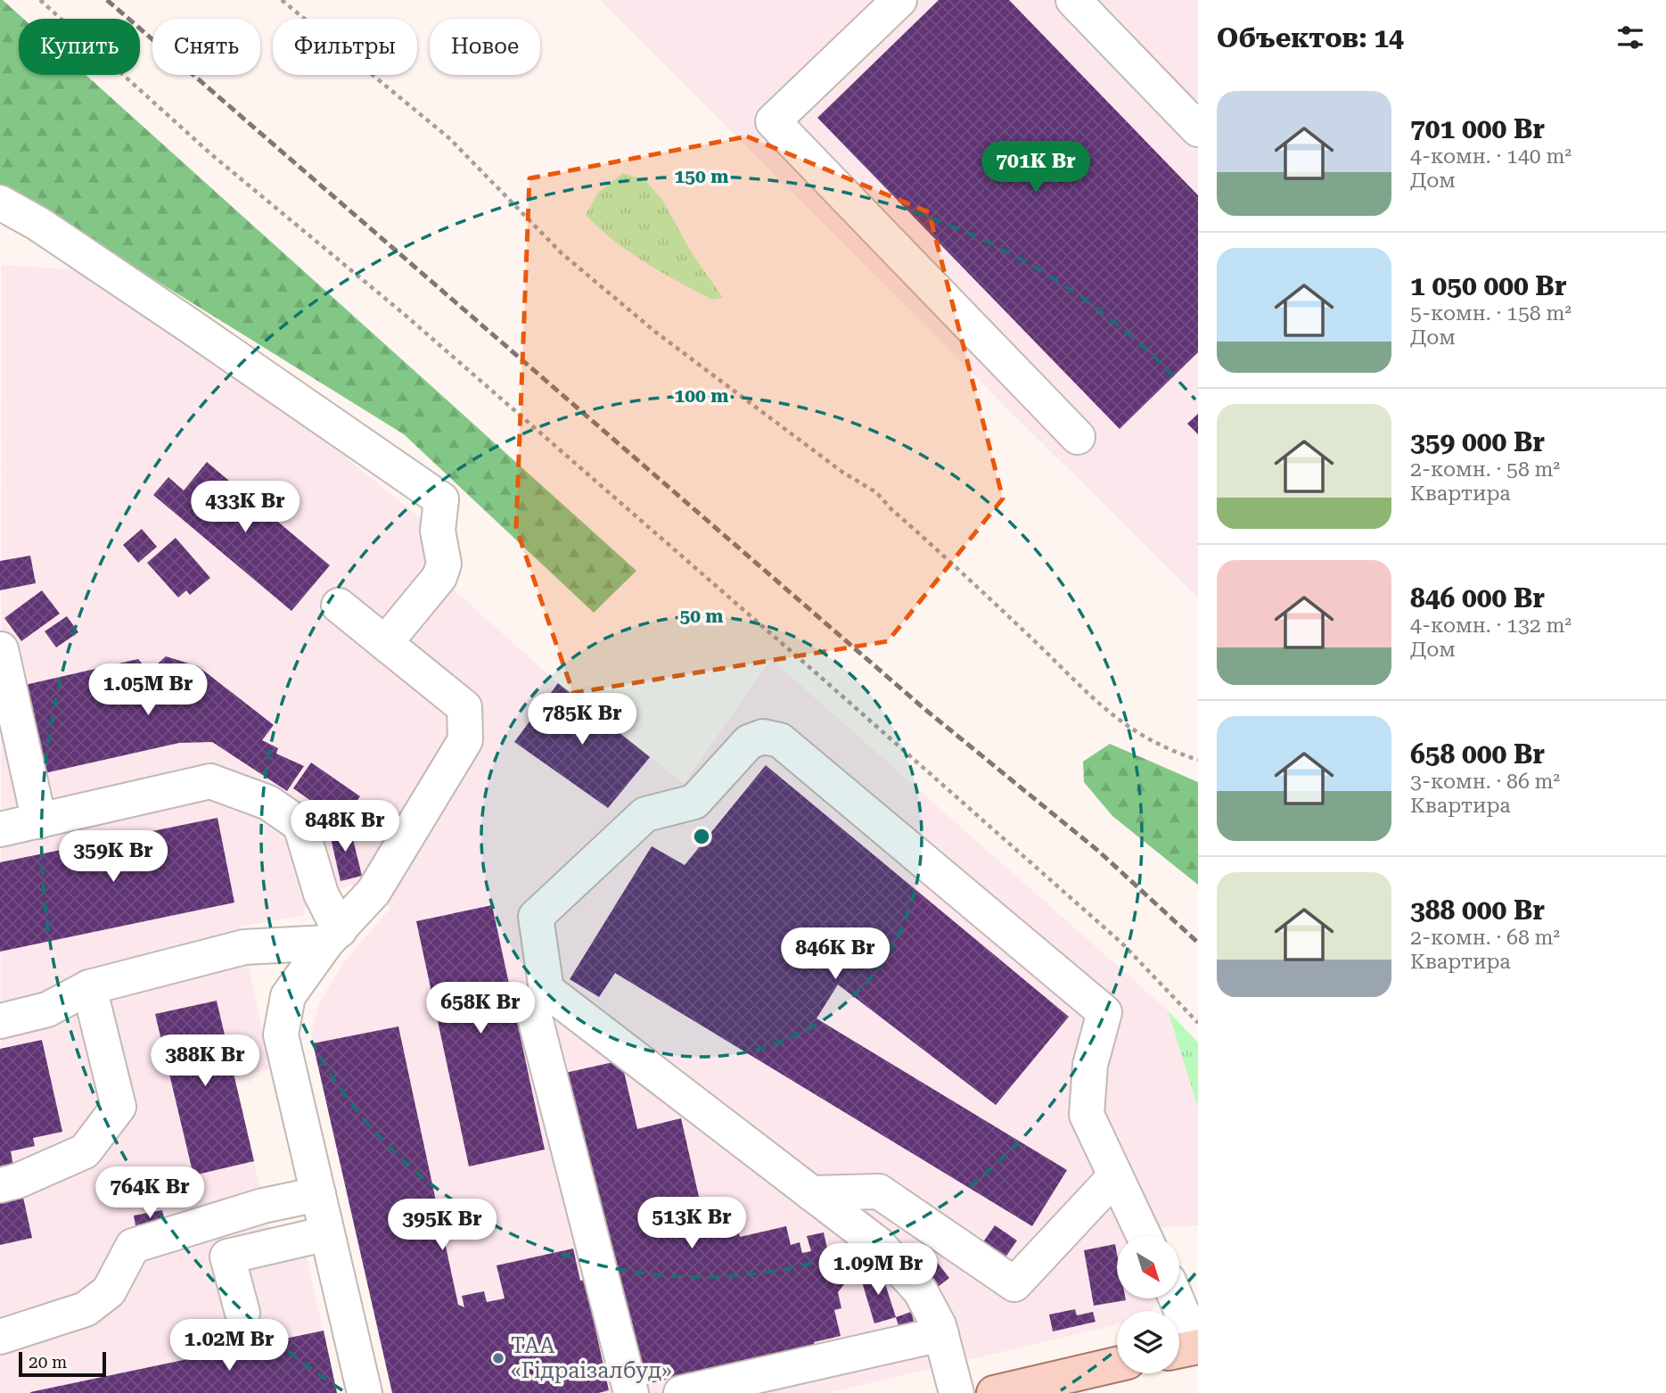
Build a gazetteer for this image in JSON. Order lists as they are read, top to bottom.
{
  "places": ["ТАА «Гідраізалбуд»"],
  "scale_bar": "20 m",
  "north": "bottom right",
  "page": {
    "heading": "Объектов: 14",
    "chip": [
      "Купить",
      "Снять",
      "Фильтры",
      "Новое"
    ],
    "list": [
      {
        "name": "701 000 Br",
        "note": "4-комн. · 140 m² · Дом"
      },
      {
        "name": "1 050 000 Br",
        "note": "5-комн. · 158 m² · Дом"
      },
      {
        "name": "359 000 Br",
        "note": "2-комн. · 58 m² · Квартира"
      },
      {
        "name": "846 000 Br",
        "note": "4-комн. · 132 m² · Дом"
      },
      {
        "name": "658 000 Br",
        "note": "3-комн. · 86 m² · Квартира"
      },
      {
        "name": "388 000 Br",
        "note": "2-комн. · 68 m² · Квартира"
      }
    ],
    "price": [
      "701K Br",
      "433K Br",
      "1.05M Br",
      "785K Br",
      "848K Br",
      "359K Br",
      "846K Br",
      "658K Br",
      "388K Br",
      "764K Br",
      "513K Br",
      "395K Br",
      "1.09M Br",
      "1.02M Br"
    ],
    "scale": "20 m"
  },
  "rings": ["150 m", "100 m", "50 m"]
}
